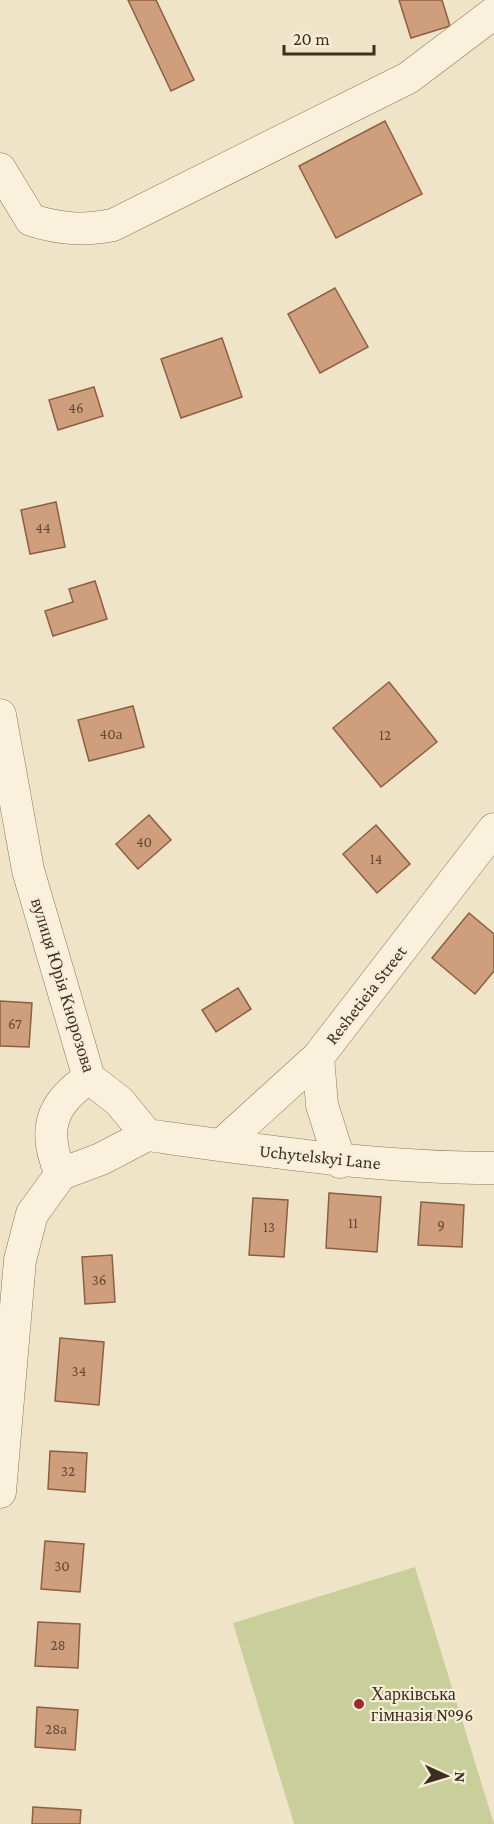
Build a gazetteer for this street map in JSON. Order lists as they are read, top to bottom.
{
  "streets": {
    "street": ["вулиця Юрія Кнорозова", "Reshetieia Street", "Uchytelskyi Lane"]
  },
  "crossings": [
    ["вулиця Юрія Кнорозова", "Uchytelskyi Lane"],
    ["Reshetieia Street", "Uchytelskyi Lane"]
  ],
  "places": ["Харківська гімназія №96"],
  "house_numbers": [
    "46",
    "44",
    "40а",
    "12",
    "40",
    "14",
    "67",
    "11",
    "9",
    "13",
    "36",
    "34",
    "32",
    "30",
    "28",
    "28а"
  ],
  "scale_bar": "20 m",
  "north": "right"
}
